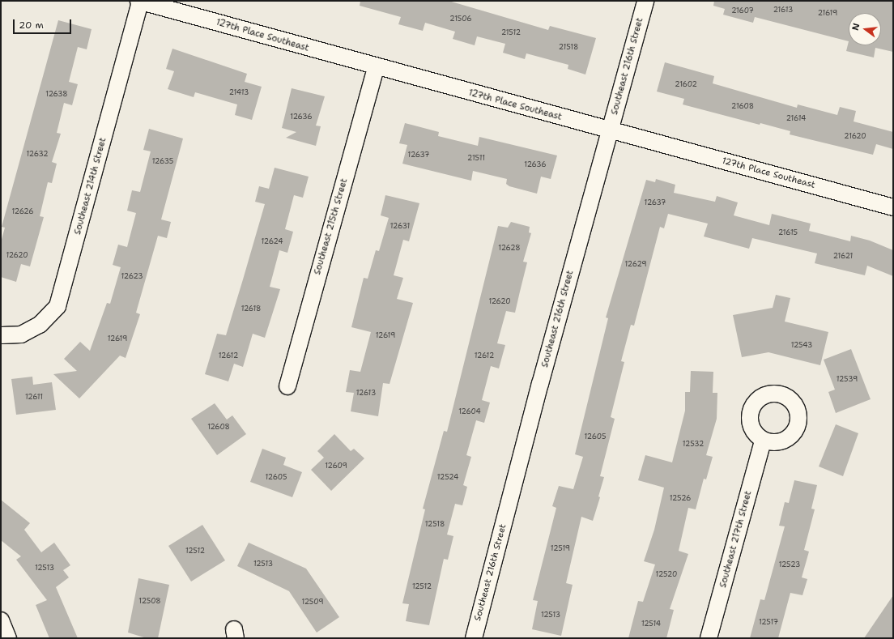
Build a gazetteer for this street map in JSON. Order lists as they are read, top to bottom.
{
  "streets": {
    "street": [
      "127th Place Southeast",
      "Southeast 216th Street",
      "Southeast 214th Street",
      "Southeast 215th Street",
      "Southeast 217th Street"
    ]
  },
  "crossings": [
    ["127th Place Southeast", "Southeast 216th Street"],
    ["127th Place Southeast", "Southeast 214th Street"],
    ["127th Place Southeast", "Southeast 215th Street"]
  ],
  "house_numbers": [
    "21613",
    "21607",
    "21619",
    "21506",
    "21512",
    "21518",
    "21602",
    "21413",
    "12638",
    "21608",
    "12636",
    "21614",
    "21620",
    "12632",
    "12637",
    "21511",
    "12635",
    "12636",
    "12637",
    "12626",
    "12631",
    "21615",
    "12624",
    "12628",
    "12620",
    "21621",
    "12629",
    "12623",
    "12620",
    "12618",
    "12619",
    "12619",
    "12543",
    "12612",
    "12612",
    "12539",
    "12613",
    "12611",
    "12604",
    "12608",
    "12605",
    "12532",
    "12609",
    "12605",
    "12524",
    "12526",
    "12518",
    "12519",
    "12512",
    "12513",
    "12523",
    "12513",
    "12520",
    "12512",
    "12508",
    "12509",
    "12513",
    "12517",
    "12514"
  ],
  "scale_bar": "20 m",
  "north": "left"
}
